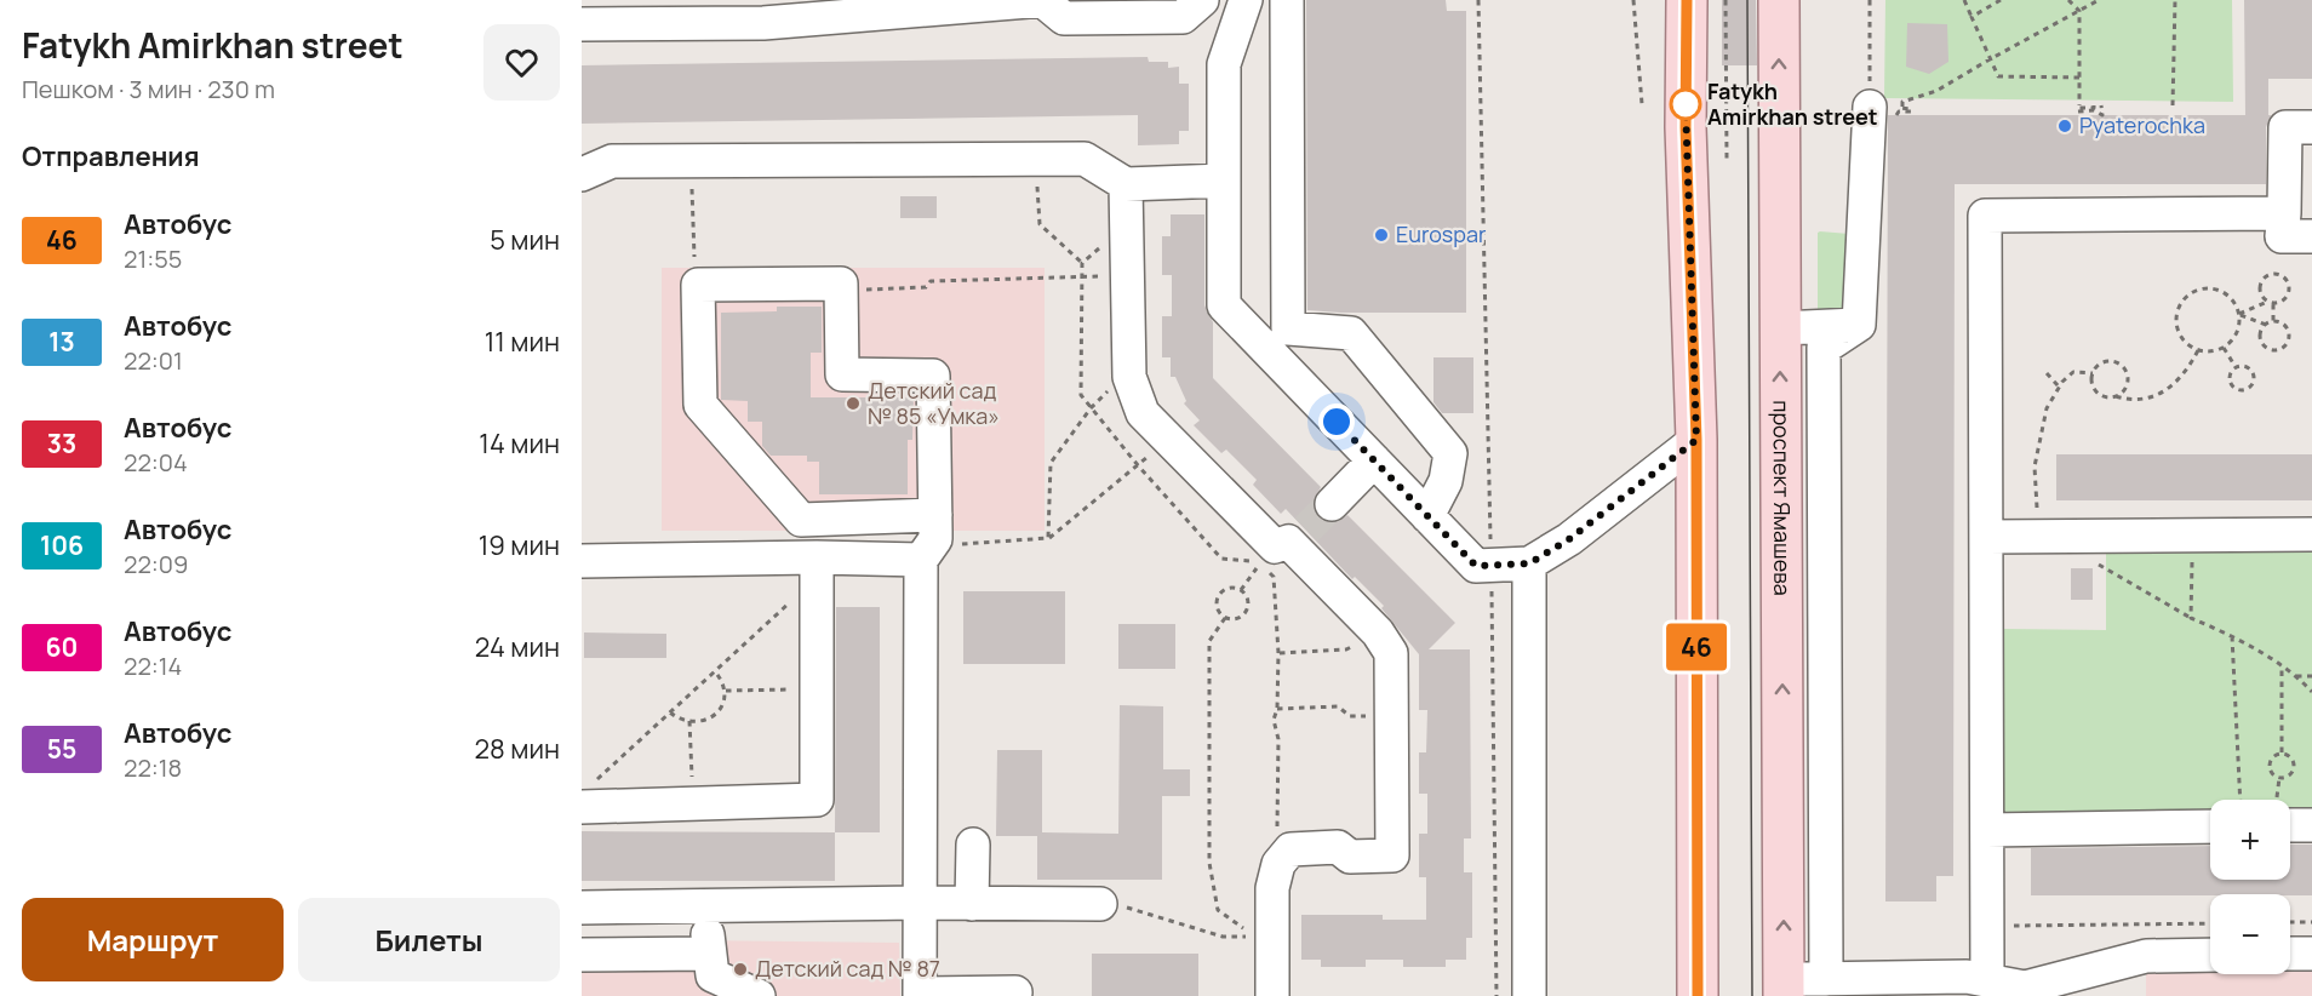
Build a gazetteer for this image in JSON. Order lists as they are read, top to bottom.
{
  "streets": {
    "main road": ["проспект Ямашева"]
  },
  "places": [
    "Fatykh Amirkhan street",
    "Pyaterochka",
    "Eurospar",
    "Детский сад № 85 «Умка»",
    "Детский сад № 87"
  ],
  "lines": ["bus line 46"],
  "page": {
    "heading": [
      ["Fatykh Amirkhan street", "Пешком · 3 мин · 230 m"],
      "Отправления"
    ],
    "on_map": "46",
    "list": [
      {
        "mark": "46",
        "name": "Автобус",
        "note": "21:55",
        "value": "5 мин"
      },
      {
        "mark": "13",
        "name": "Автобус",
        "note": "22:01",
        "value": "11 мин"
      },
      {
        "mark": "33",
        "name": "Автобус",
        "note": "22:04",
        "value": "14 мин"
      },
      {
        "mark": "106",
        "name": "Автобус",
        "note": "22:09",
        "value": "19 мин"
      },
      {
        "mark": "60",
        "name": "Автобус",
        "note": "22:14",
        "value": "24 мин"
      },
      {
        "mark": "55",
        "name": "Автобус",
        "note": "22:18",
        "value": "28 мин"
      }
    ],
    "map_buttons": ["+", "−"],
    "buttons": ["Маршрут", "Билеты"]
  }
}
